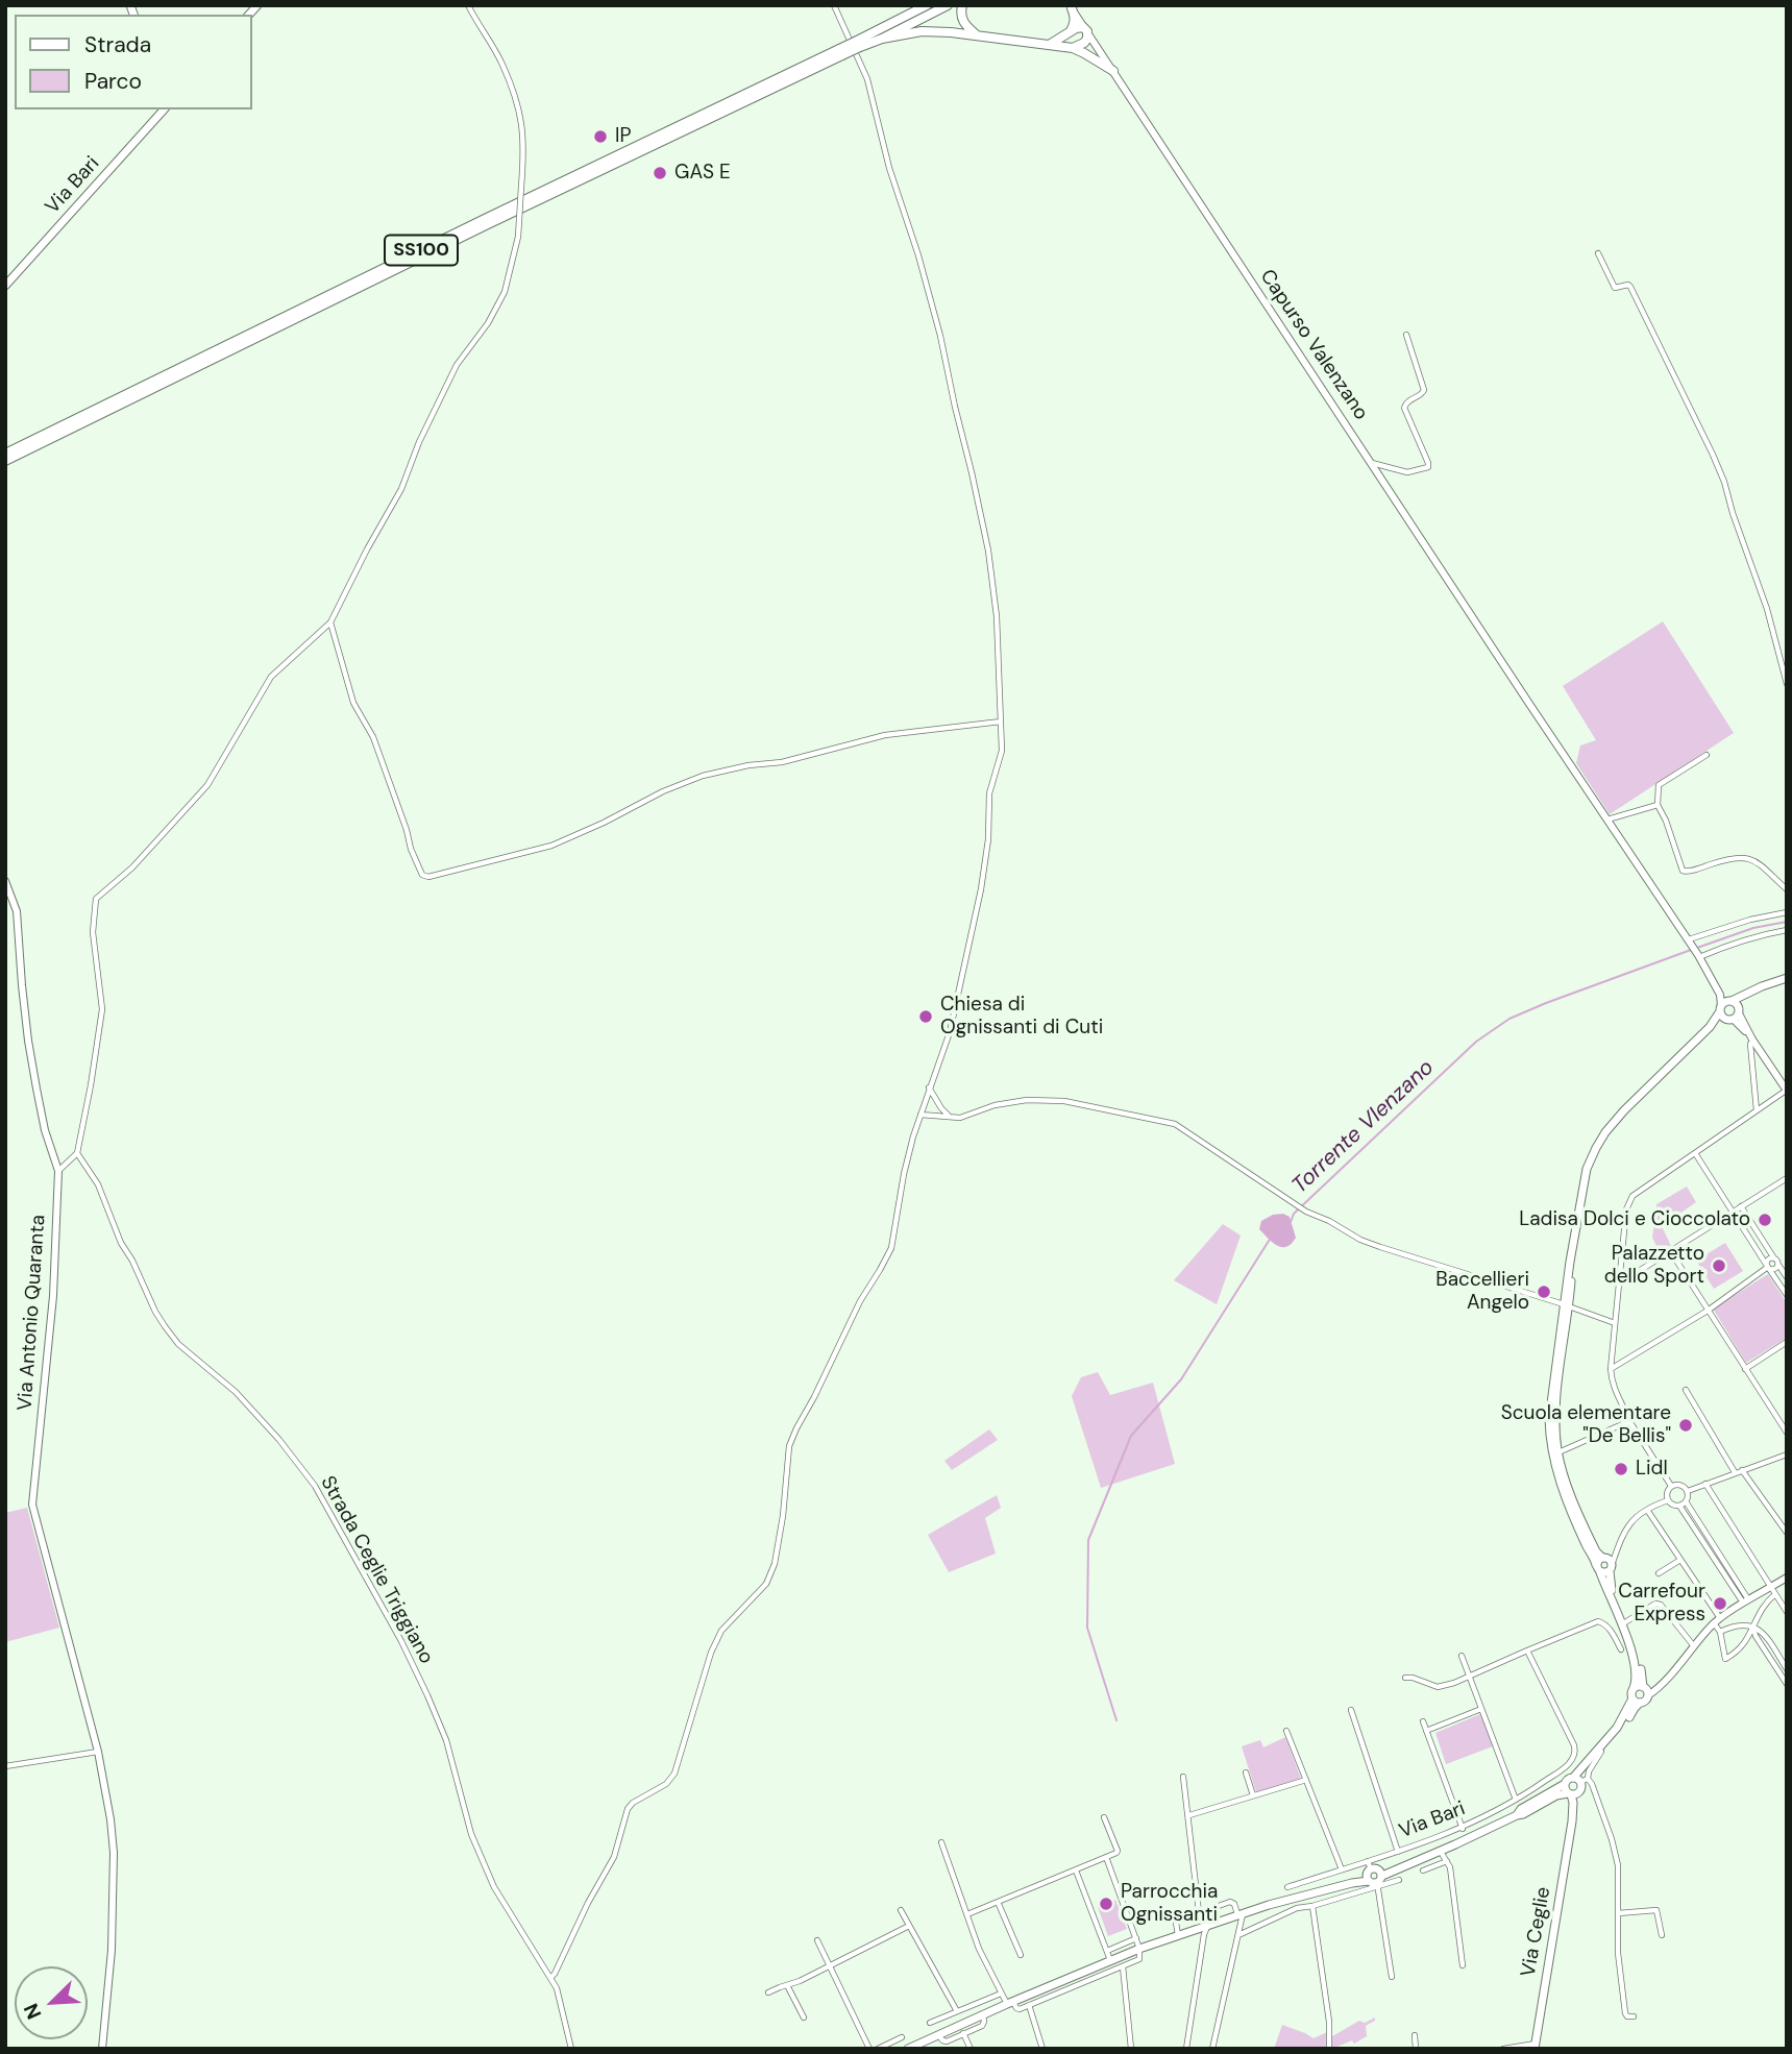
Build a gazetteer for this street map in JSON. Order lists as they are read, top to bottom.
{
  "streets": {
    "highway": ["SS100"],
    "main road": ["Via Bari", "Via Ceglie"],
    "street": ["Capurso Valenzano", "Via Antonio Quaranta", "Strada Ceglie Triggiano"]
  },
  "crossings": [
    ["Via Bari", "Via Ceglie"],
    ["SS100", "Capurso Valenzano"]
  ],
  "water": ["Torrente Vlenzano"],
  "places": [
    "IP",
    "GAS E",
    "Chiesa di Ognissanti di Cuti",
    "Ladisa Dolci e Cioccolato",
    "Palazzetto dello Sport",
    "Baccellieri Angelo",
    "Scuola elementare \"De Bellis\"",
    "Lidl",
    "Carrefour Express",
    "Parrocchia Ognissanti"
  ],
  "legend": ["Strada", "Parco"],
  "north": "bottom left"
}
